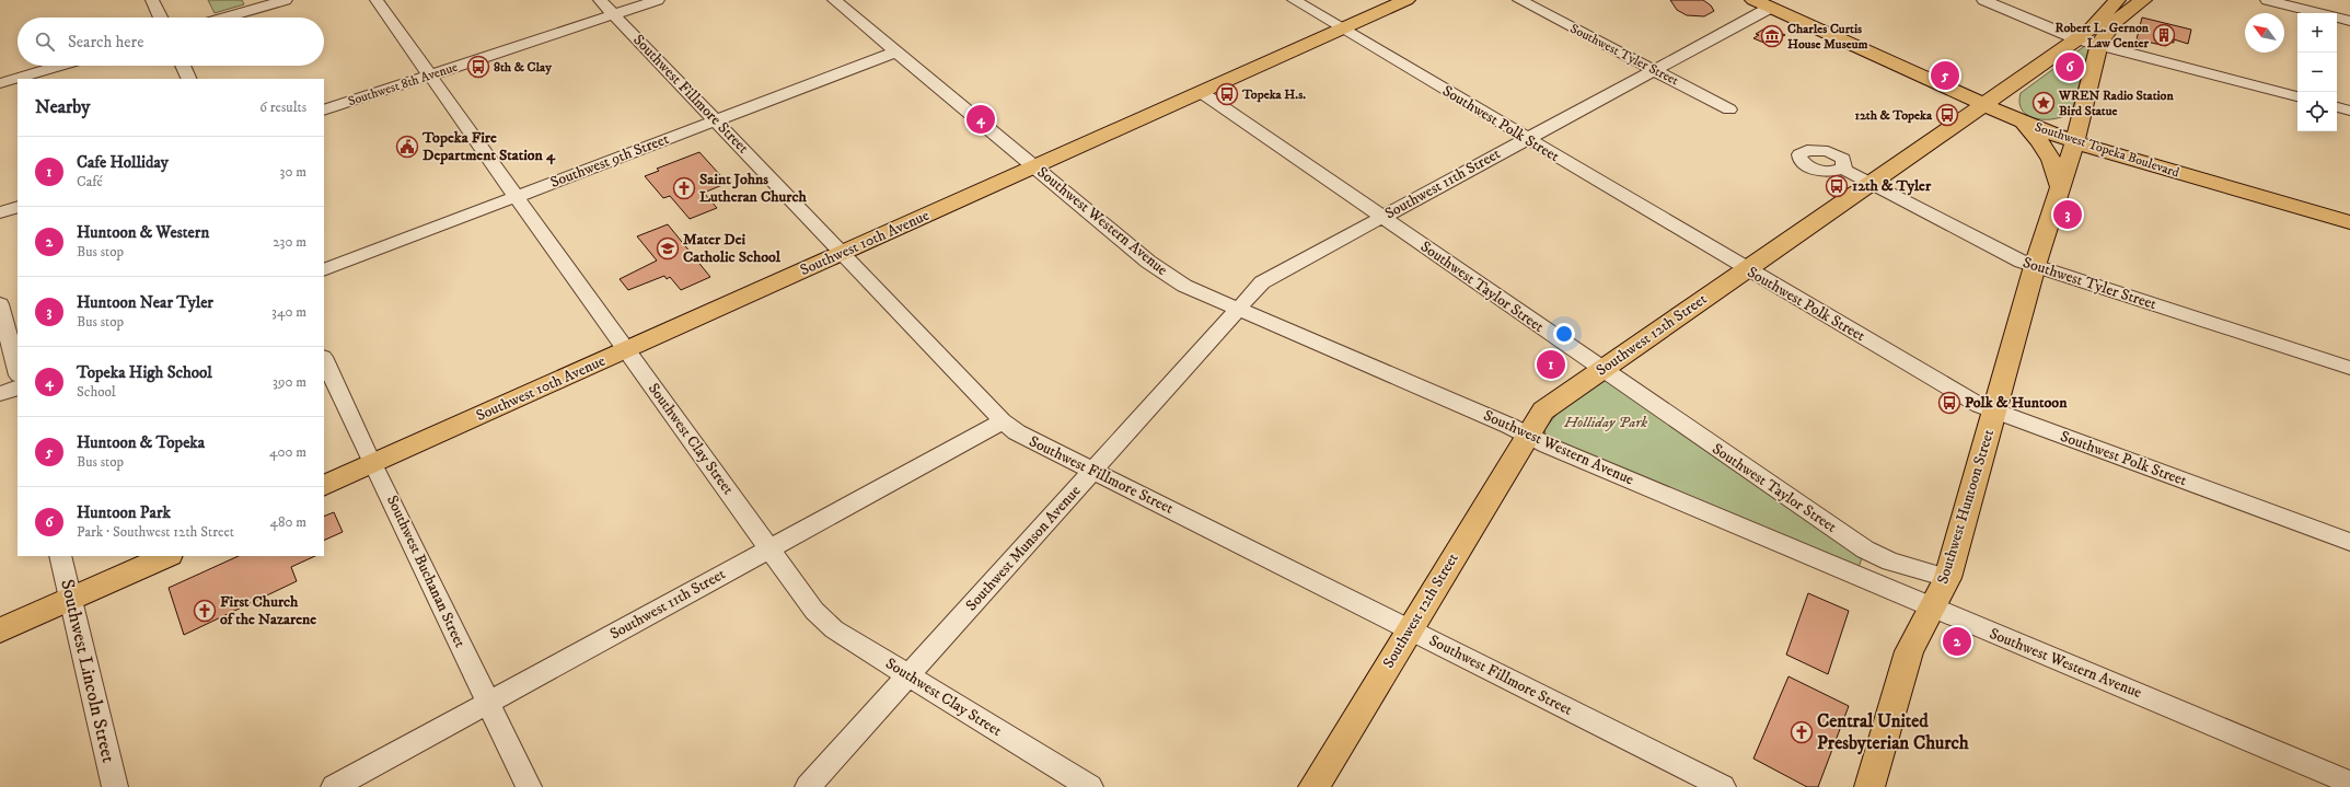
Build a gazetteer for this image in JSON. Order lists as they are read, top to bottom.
{
  "streets": {
    "main road": [
      "Southwest Topeka Boulevard",
      "Southwest 10th Avenue",
      "Southwest 12th Street",
      "Southwest Huntoon Street"
    ],
    "street": [
      "Southwest Tyler Street",
      "Southwest 8th Avenue",
      "Southwest Fillmore Street",
      "Southwest Polk Street",
      "Southwest 9th Street",
      "Southwest 11th Street",
      "Southwest Western Avenue",
      "Southwest Taylor Street",
      "Southwest Clay Street",
      "Southwest Munson Avenue",
      "Southwest Buchanan Street",
      "Southwest Lincoln Street"
    ]
  },
  "crossings": [
    ["Southwest Tyler Street", "Southwest 11th Street"],
    ["Southwest Tyler Street", "Southwest 12th Street"],
    ["Southwest Tyler Street", "Southwest Huntoon Street"],
    ["Southwest 8th Avenue", "Southwest Fillmore Street"],
    ["Southwest 8th Avenue", "Southwest Clay Street"],
    ["Southwest Fillmore Street", "Southwest 9th Street"],
    ["Southwest Fillmore Street", "Southwest 11th Street"],
    ["Southwest Fillmore Street", "Southwest 10th Avenue"],
    ["Southwest Fillmore Street", "Southwest 12th Street"],
    ["Southwest Fillmore Street", "Southwest Munson Avenue"],
    ["Southwest Polk Street", "Southwest 11th Street"],
    ["Southwest Polk Street", "Southwest 10th Avenue"],
    ["Southwest Polk Street", "Southwest 12th Street"],
    ["Southwest Polk Street", "Southwest Huntoon Street"],
    ["Southwest Topeka Boulevard", "Southwest 11th Street"],
    ["Southwest Topeka Boulevard", "Southwest 12th Street"],
    ["Southwest Topeka Boulevard", "Southwest Huntoon Street"],
    ["Southwest 9th Street", "Southwest Western Avenue"],
    ["Southwest 9th Street", "Southwest Clay Street"],
    ["Southwest 11th Street", "Southwest Western Avenue"],
    ["Southwest 11th Street", "Southwest Taylor Street"],
    ["Southwest 11th Street", "Southwest Clay Street"],
    ["Southwest 11th Street", "Southwest Munson Avenue"],
    ["Southwest 11th Street", "Southwest Buchanan Street"],
    ["Southwest Western Avenue", "Southwest 10th Avenue"],
    ["Southwest Western Avenue", "Southwest 12th Street"],
    ["Southwest Western Avenue", "Southwest Huntoon Street"],
    ["Southwest Western Avenue", "Southwest Munson Avenue"],
    ["Southwest 10th Avenue", "Southwest Taylor Street"],
    ["Southwest 10th Avenue", "Southwest Clay Street"],
    ["Southwest 10th Avenue", "Southwest Buchanan Street"],
    ["Southwest Taylor Street", "Southwest 12th Street"],
    ["Southwest Taylor Street", "Southwest Huntoon Street"],
    ["Southwest Clay Street", "Southwest Munson Avenue"]
  ],
  "parks": ["Holliday Park"],
  "places": {
    "building": ["Robert L. Gernon Law Center"],
    "museum": ["Charles Curtis House Museum"],
    "bus stop": [
      "8th & Clay",
      "Topeka H.s.",
      "12th & Topeka",
      "12th & Tyler",
      "Polk & Huntoon"
    ],
    "place": ["WREN Radio Station Bird Statue"],
    "public building": ["Topeka Fire Department Station 4"],
    "church": ["Saint Johns Lutheran Church", "First Church of the Nazarene", "Central United Presbyterian Church"],
    "school or university": ["Mater Dei Catholic School"]
  },
  "north": "top left",
  "page": {
    "map_buttons": ["+", "−"],
    "search": "Search here",
    "pins": [
      "6",
      "5",
      "4",
      "3",
      "1",
      "2"
    ],
    "heading": ["Nearby", "6 results"],
    "list": [
      {
        "mark": "1",
        "name": "Cafe Holliday",
        "note": "Café",
        "value": "30 m"
      },
      {
        "mark": "2",
        "name": "Huntoon & Western",
        "note": "Bus stop",
        "value": "230 m"
      },
      {
        "mark": "3",
        "name": "Huntoon Near Tyler",
        "note": "Bus stop",
        "value": "340 m"
      },
      {
        "mark": "4",
        "name": "Topeka High School",
        "note": "School",
        "value": "390 m"
      },
      {
        "mark": "5",
        "name": "Huntoon & Topeka",
        "note": "Bus stop",
        "value": "400 m"
      },
      {
        "mark": "6",
        "name": "Huntoon Park",
        "note": "Park · Southwest 12th Street",
        "value": "480 m"
      }
    ]
  }
}
